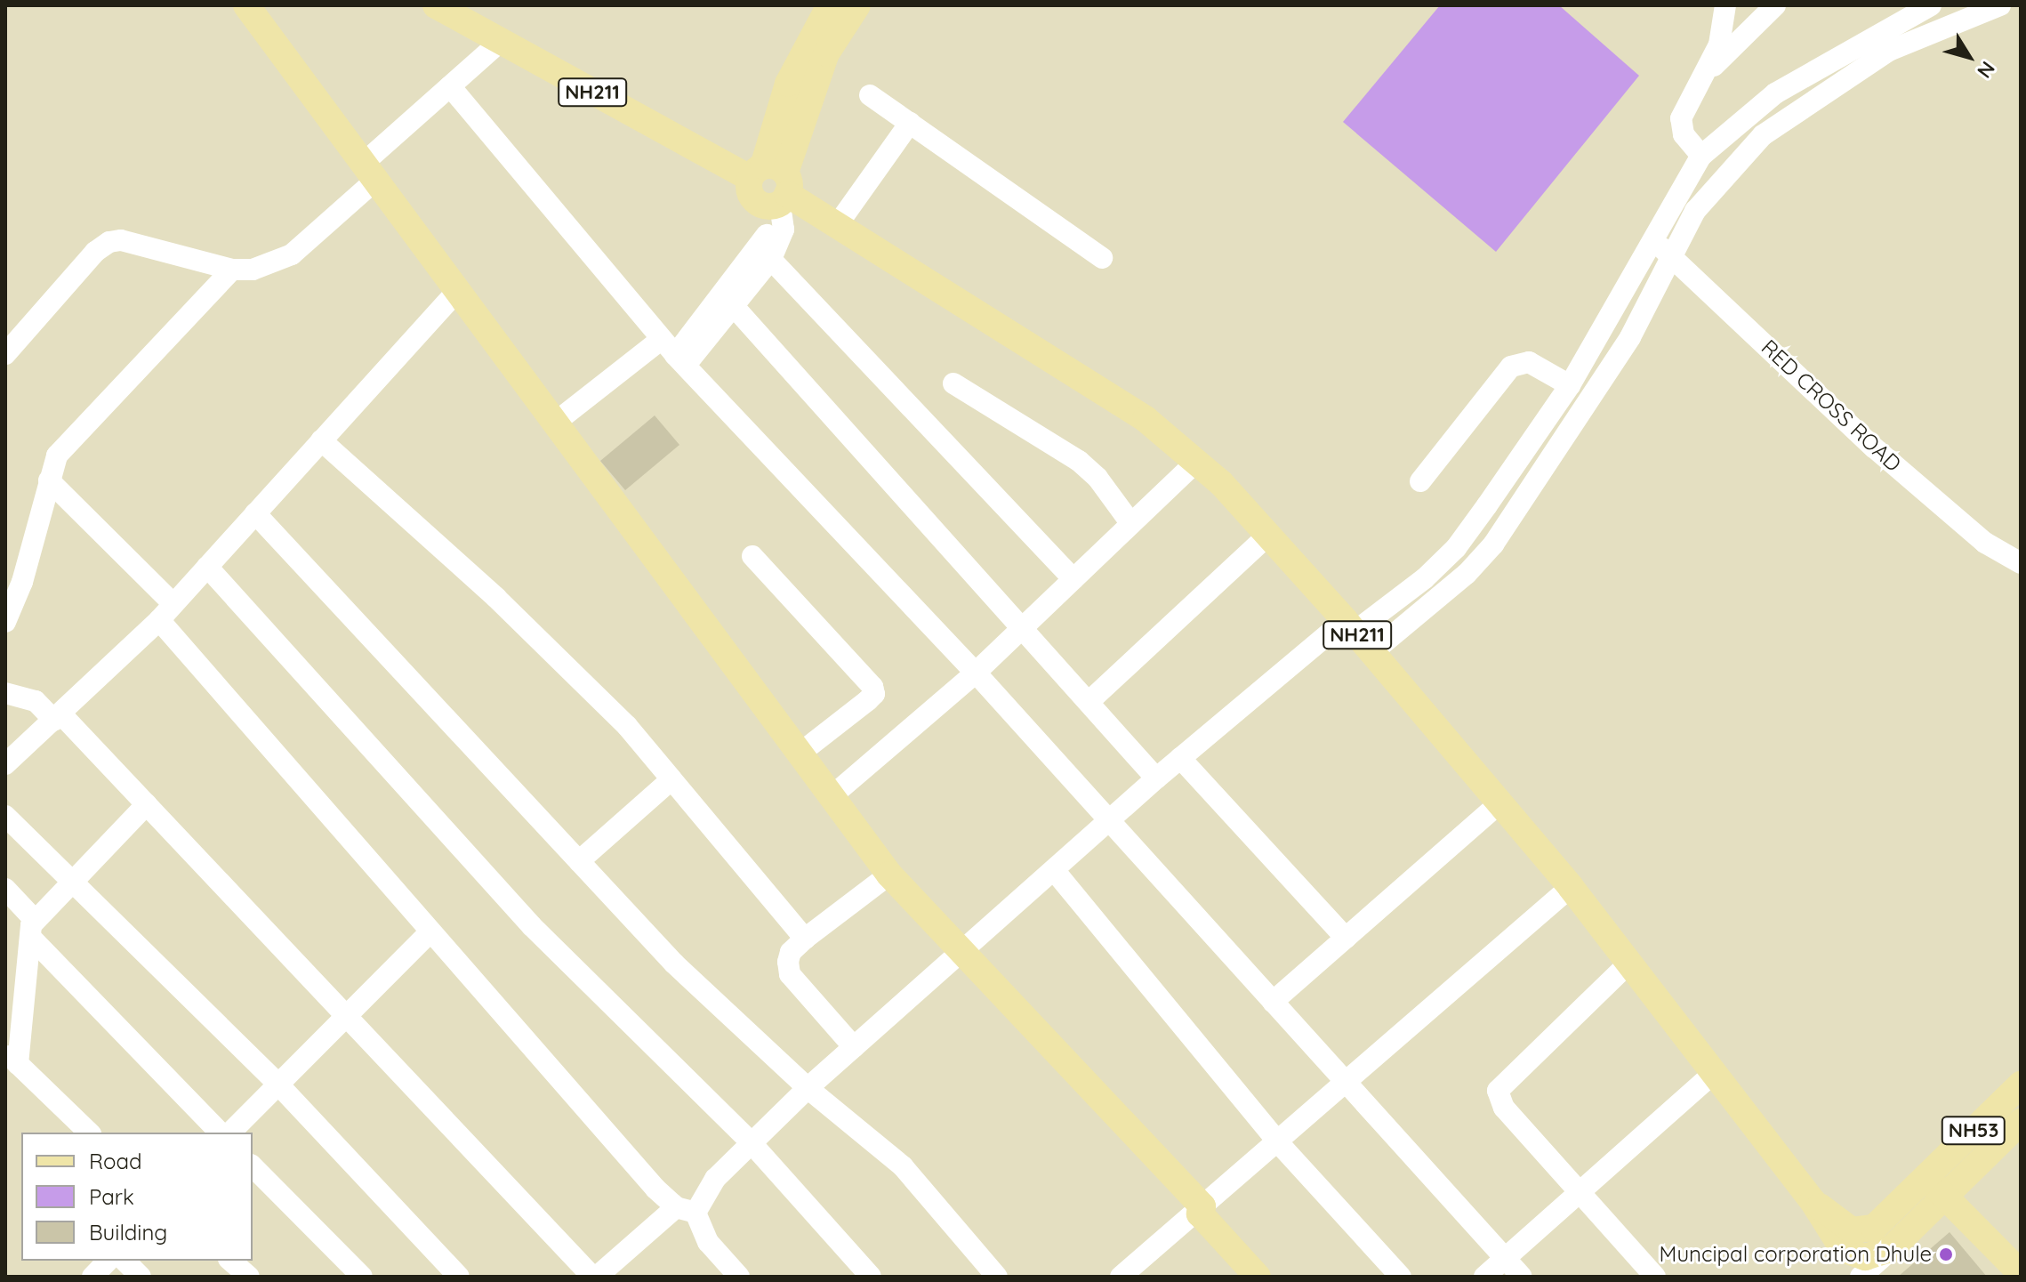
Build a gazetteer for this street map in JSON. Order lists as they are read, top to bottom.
{
  "streets": {
    "main road": ["NH211", "NH53"],
    "street": ["RED CROSS ROAD"]
  },
  "crossings": [
    ["NH211", "NH53"]
  ],
  "places": ["Muncipal corporation Dhule"],
  "legend": ["Road", "Park", "Building"],
  "north": "bottom right"
}
